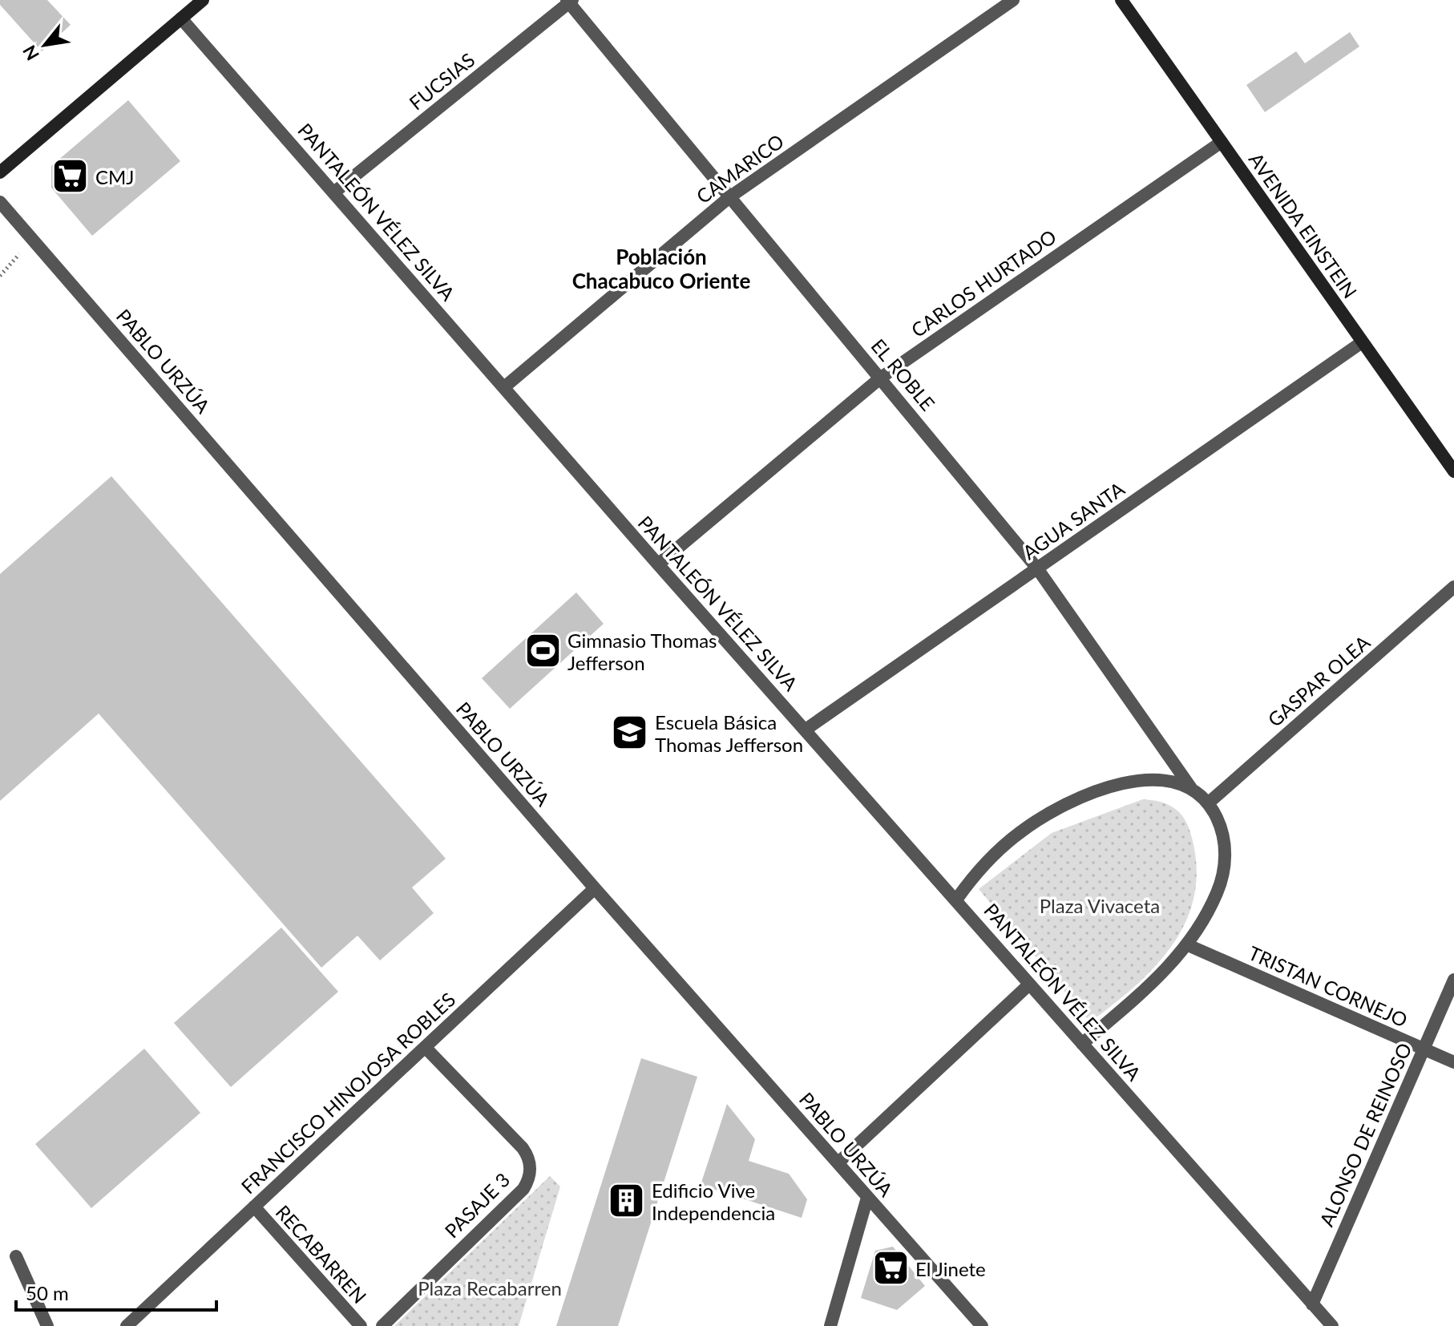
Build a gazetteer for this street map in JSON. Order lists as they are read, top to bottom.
{
  "streets": {
    "main road": ["AVENIDA EINSTEIN"],
    "street": [
      "FUCSIAS",
      "CAMARICO",
      "PANTALEÓN VÉLEZ SILVA",
      "CARLOS HURTADO",
      "PABLO URZÚA",
      "EL ROBLE",
      "AGUA SANTA",
      "GASPAR OLEA",
      "TRISTAN CORNEJO",
      "FRANCISCO HINOJOSA ROBLES",
      "ALONSO DE REINOSO",
      "PASAJE 3",
      "RECABARREN"
    ]
  },
  "crossings": [
    ["FUCSIAS", "PANTALEÓN VÉLEZ SILVA"],
    ["FUCSIAS", "EL ROBLE"],
    ["CAMARICO", "PANTALEÓN VÉLEZ SILVA"],
    ["CAMARICO", "EL ROBLE"],
    ["PANTALEÓN VÉLEZ SILVA", "CARLOS HURTADO"],
    ["PANTALEÓN VÉLEZ SILVA", "AGUA SANTA"],
    ["PANTALEÓN VÉLEZ SILVA", "ALONSO DE REINOSO"],
    ["AVENIDA EINSTEIN", "CARLOS HURTADO"],
    ["AVENIDA EINSTEIN", "AGUA SANTA"],
    ["CARLOS HURTADO", "EL ROBLE"],
    ["PABLO URZÚA", "FRANCISCO HINOJOSA ROBLES"],
    ["EL ROBLE", "AGUA SANTA"],
    ["TRISTAN CORNEJO", "ALONSO DE REINOSO"],
    ["FRANCISCO HINOJOSA ROBLES", "PASAJE 3"],
    ["FRANCISCO HINOJOSA ROBLES", "RECABARREN"]
  ],
  "districts": ["Población Chacabuco Oriente"],
  "parks": ["Plaza Vivaceta", "Plaza Recabarren"],
  "places": {
    "supermarket": ["CMJ", "El Jinete"],
    "sports": ["Gimnasio Thomas Jefferson"],
    "school or university": ["Escuela Básica Thomas Jefferson"],
    "building": ["Edificio Vive Independencia"]
  },
  "scale_bar": "50 m",
  "north": "bottom left"
}
